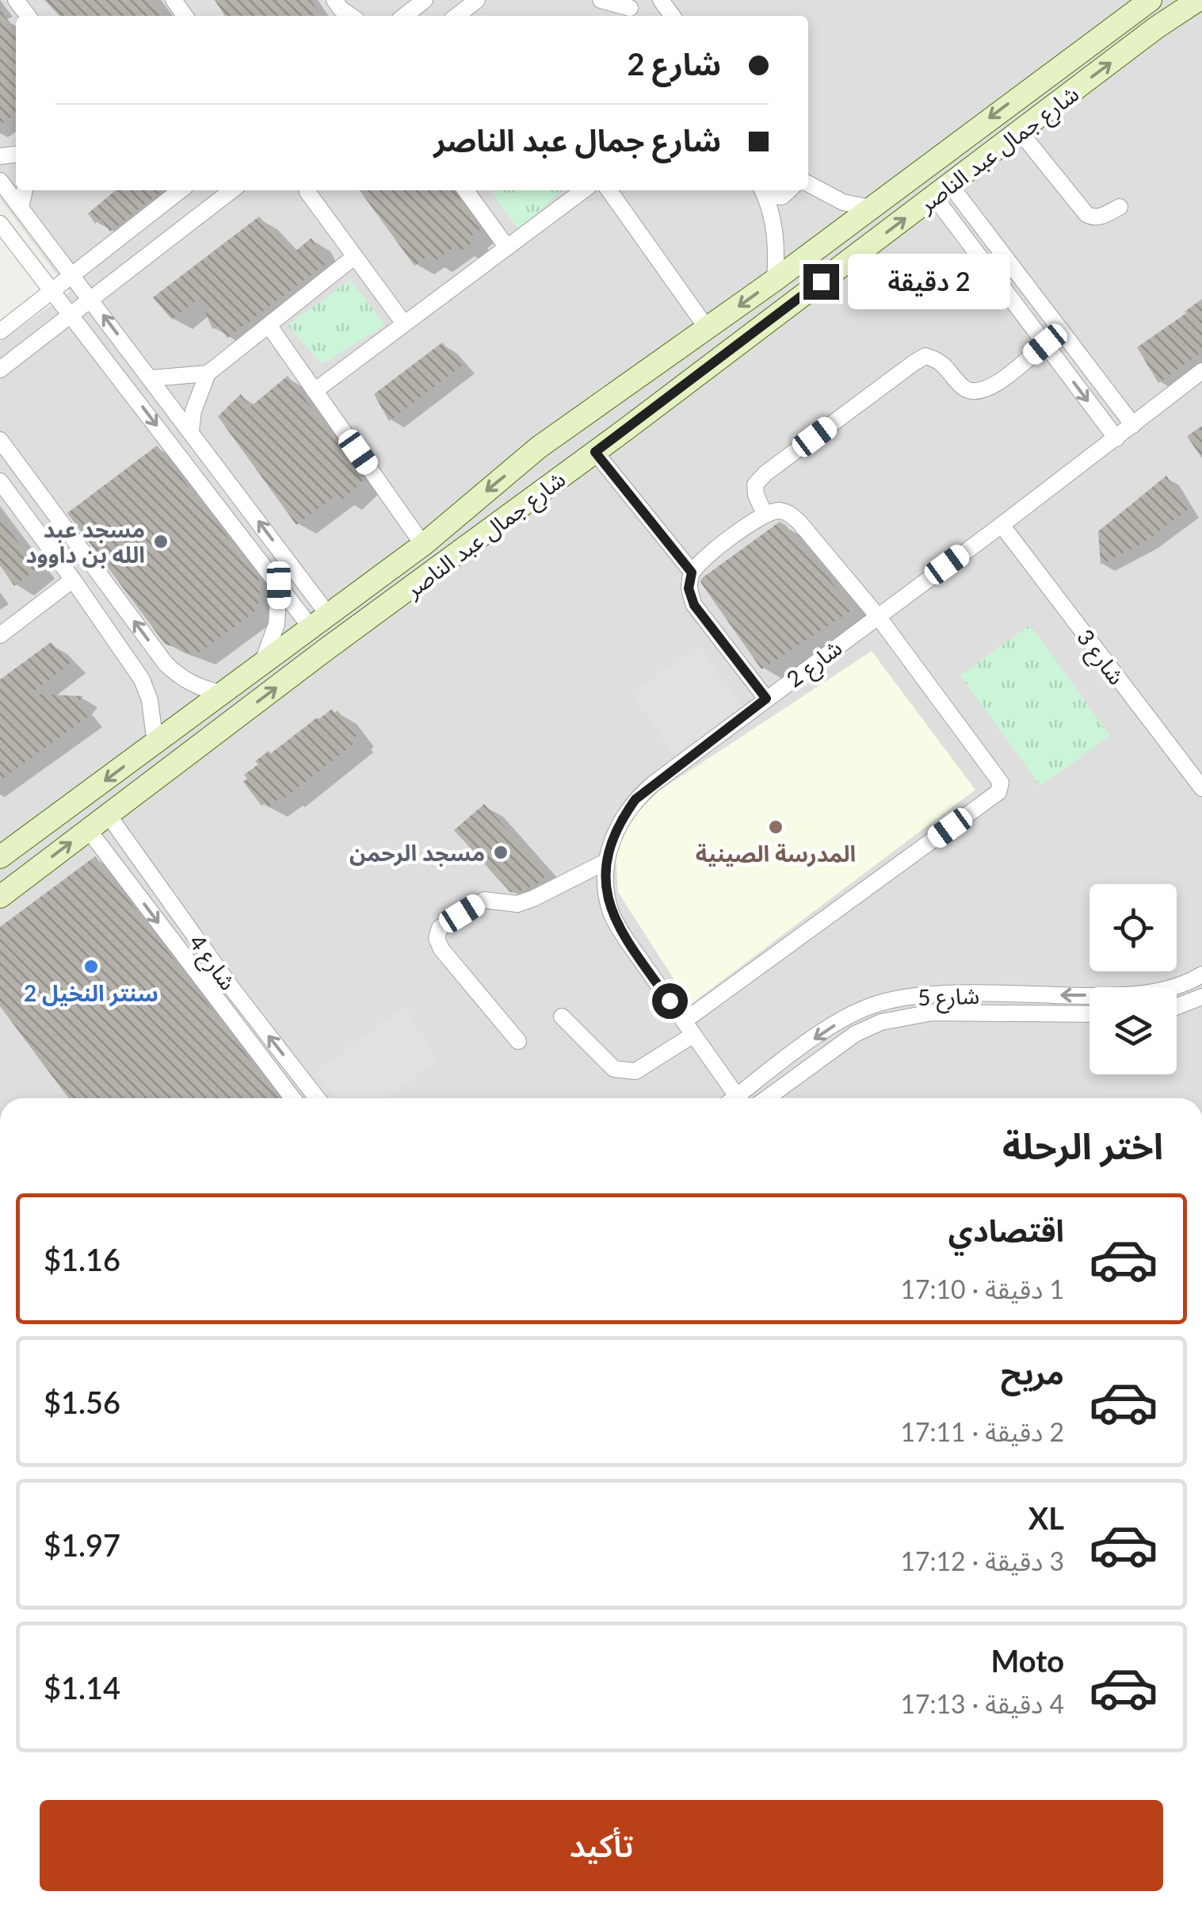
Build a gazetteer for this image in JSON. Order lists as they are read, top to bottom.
{
  "streets": {
    "main road": ["شارع جمال عبد الناصر"],
    "street": [
      "شارع 3",
      "شارع 2",
      "شارع 4",
      "شارع 5"
    ]
  },
  "crossings": [
    ["شارع جمال عبد الناصر", "شارع 4"],
    ["شارع 3", "شارع 2"]
  ],
  "places": [
    "مسجد عبد الله بن داوود",
    "المدرسة الصينية",
    "مسجد الرحمن",
    "سنتر النخيل 2"
  ],
  "page": {
    "banner": ["شارع 2", "شارع جمال عبد الناصر"],
    "bubble": "2 دقيقة",
    "heading": "اختر الرحلة",
    "list": [
      {
        "name": "اقتصادي",
        "note": "1 دقيقة · 17:10",
        "value": "$1.16"
      },
      {
        "name": "مريح",
        "note": "2 دقيقة · 17:11",
        "value": "$1.56"
      },
      {
        "name": "XL",
        "note": "3 دقيقة · 17:12",
        "value": "$1.97"
      },
      {
        "name": "Moto",
        "note": "4 دقيقة · 17:13",
        "value": "$1.14"
      }
    ],
    "buttons": "تأكيد"
  }
}
